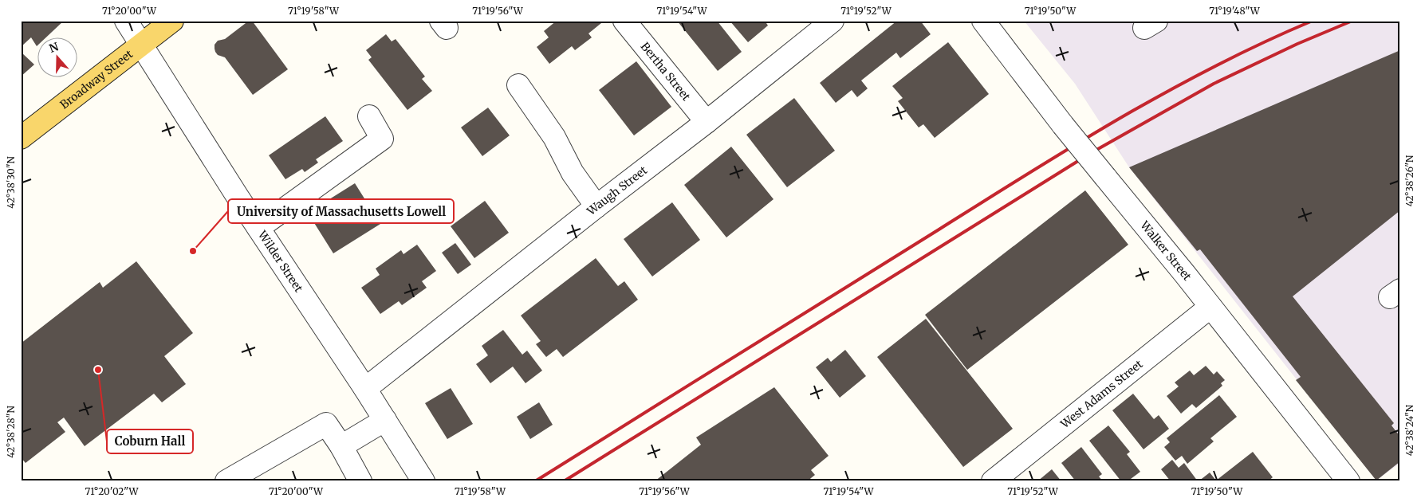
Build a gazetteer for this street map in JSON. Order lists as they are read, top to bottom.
{
  "streets": {
    "main road": ["Broadway Street"],
    "street": [
      "Bertha Street",
      "Waugh Street",
      "Walker Street",
      "Wilder Street",
      "West Adams Street"
    ]
  },
  "crossings": [
    ["Bertha Street", "Waugh Street"],
    ["Broadway Street", "Wilder Street"],
    ["Waugh Street", "Wilder Street"],
    ["Walker Street", "West Adams Street"]
  ],
  "places": ["University of Massachusetts Lowell", "Coburn Hall"],
  "north": "top",
  "coordinates": [
    "71°20'00\"W",
    "71°19'58\"W",
    "71°19'56\"W",
    "71°19'54\"W",
    "71°19'52\"W",
    "71°19'50\"W",
    "71°19'48\"W",
    "42°38'26\"N",
    "42°38'30\"N",
    "42°38'24\"N",
    "42°38'28\"N",
    "71°20'02\"W"
  ]
}
